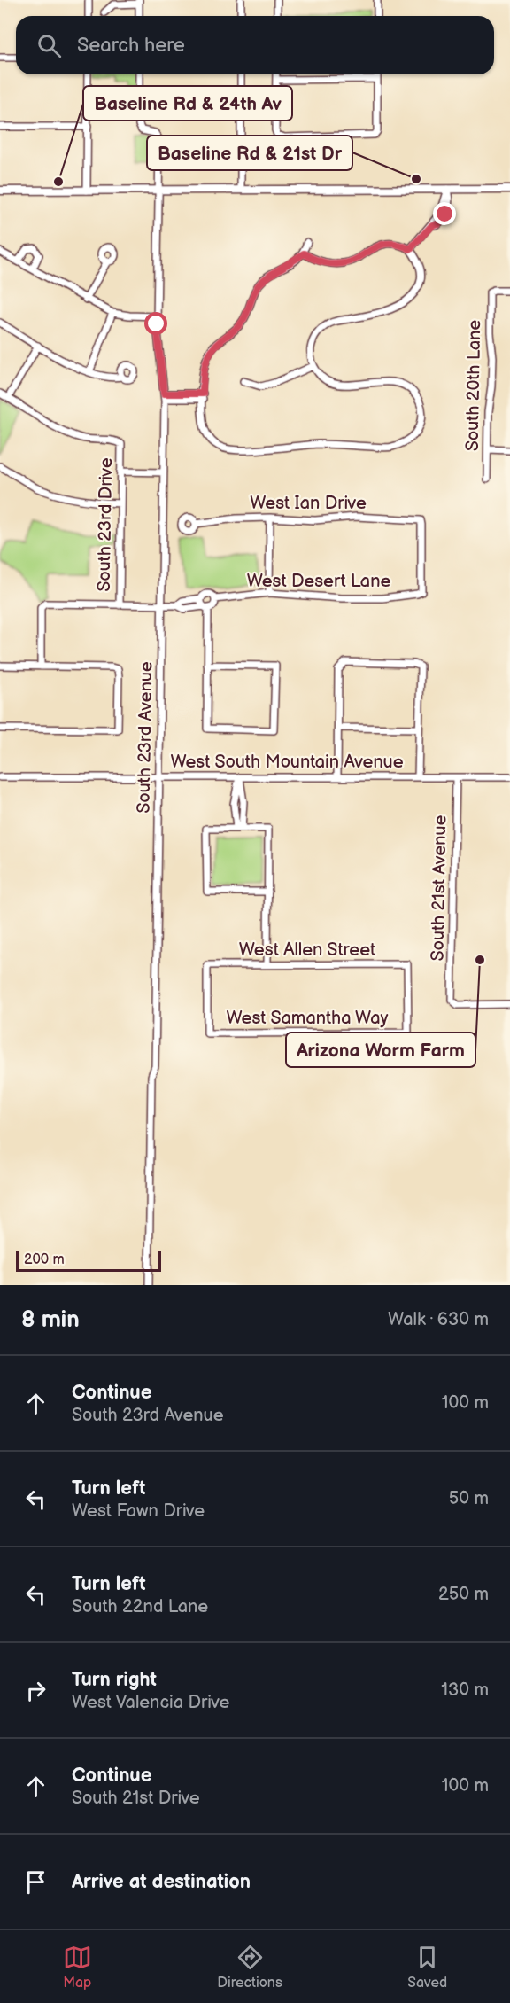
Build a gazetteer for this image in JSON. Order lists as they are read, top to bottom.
{
  "streets": {
    "street": [
      "South 20th Lane",
      "West Ian Drive",
      "South 23rd Drive",
      "West Desert Lane",
      "South 23rd Avenue",
      "West South Mountain Avenue",
      "South 21st Avenue",
      "West Allen Street",
      "West Samantha Way"
    ]
  },
  "crossings": [
    ["West Ian Drive", "West Desert Lane"],
    ["South 23rd Avenue", "West South Mountain Avenue"],
    ["West South Mountain Avenue", "South 21st Avenue"],
    ["West Allen Street", "West Samantha Way"]
  ],
  "places": ["Baseline Rd & 21st Dr", "Baseline Rd & 24th Av", "Arizona Worm Farm"],
  "scale_bar": "200 m",
  "page": {
    "search": "Search here",
    "scale": "200 m",
    "heading": ["8 min", "Walk · 630 m"],
    "list": [
      ["Continue", "South 23rd Avenue", "100 m"],
      ["Turn left", "West Fawn Drive", "50 m"],
      ["Turn left", "South 22nd Lane", "250 m"],
      ["Turn right", "West Valencia Drive", "130 m"],
      ["Continue", "South 21st Drive", "100 m"],
      "Arrive at destination"
    ],
    "nav": ["Map", "Directions", "Saved"]
  }
}
